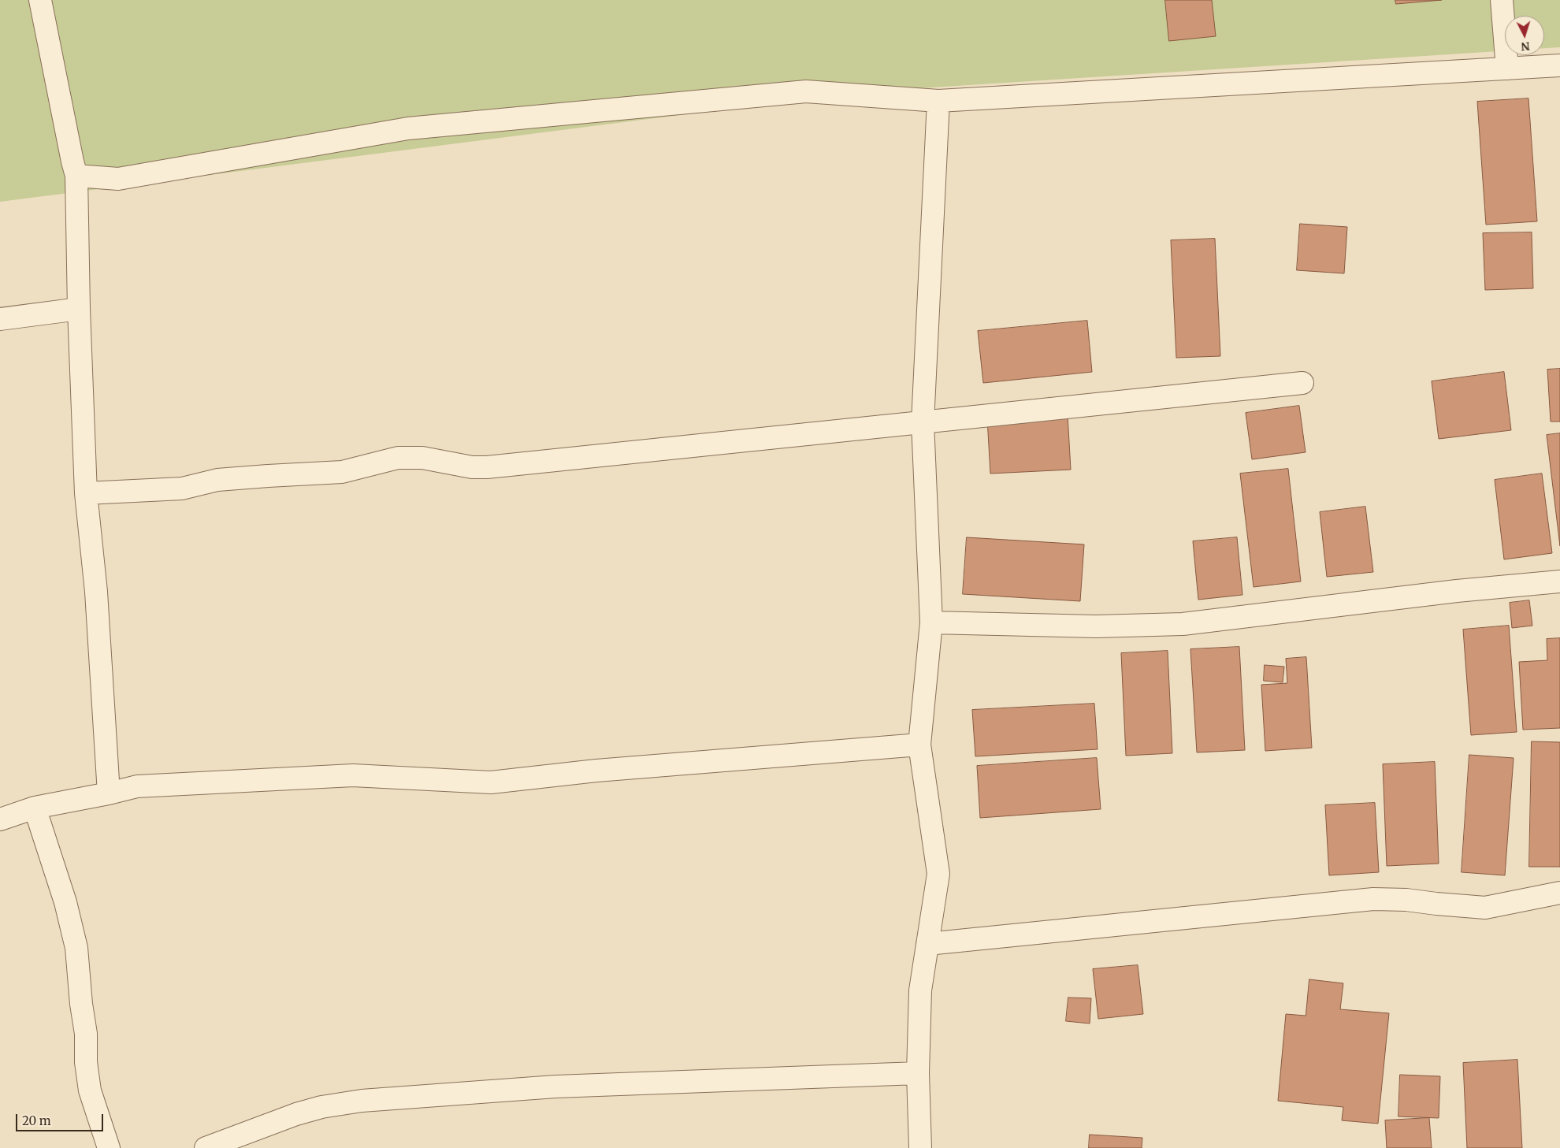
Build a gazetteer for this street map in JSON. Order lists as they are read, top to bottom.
{
  "scale_bar": "20 m",
  "north": "bottom"
}
